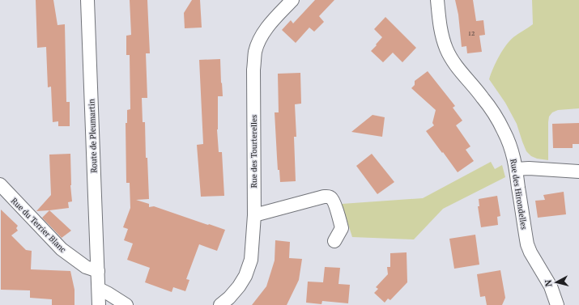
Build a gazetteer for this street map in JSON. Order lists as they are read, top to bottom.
{
  "streets": {
    "street": [
      "Route de Pleumartin",
      "Rue des Tourterelles",
      "Rue des Hirondelles",
      "Rue du Terrier Blanc"
    ]
  },
  "crossings": [
    ["Route de Pleumartin", "Rue du Terrier Blanc"]
  ],
  "house_numbers": ["12"],
  "north": "left"
}
